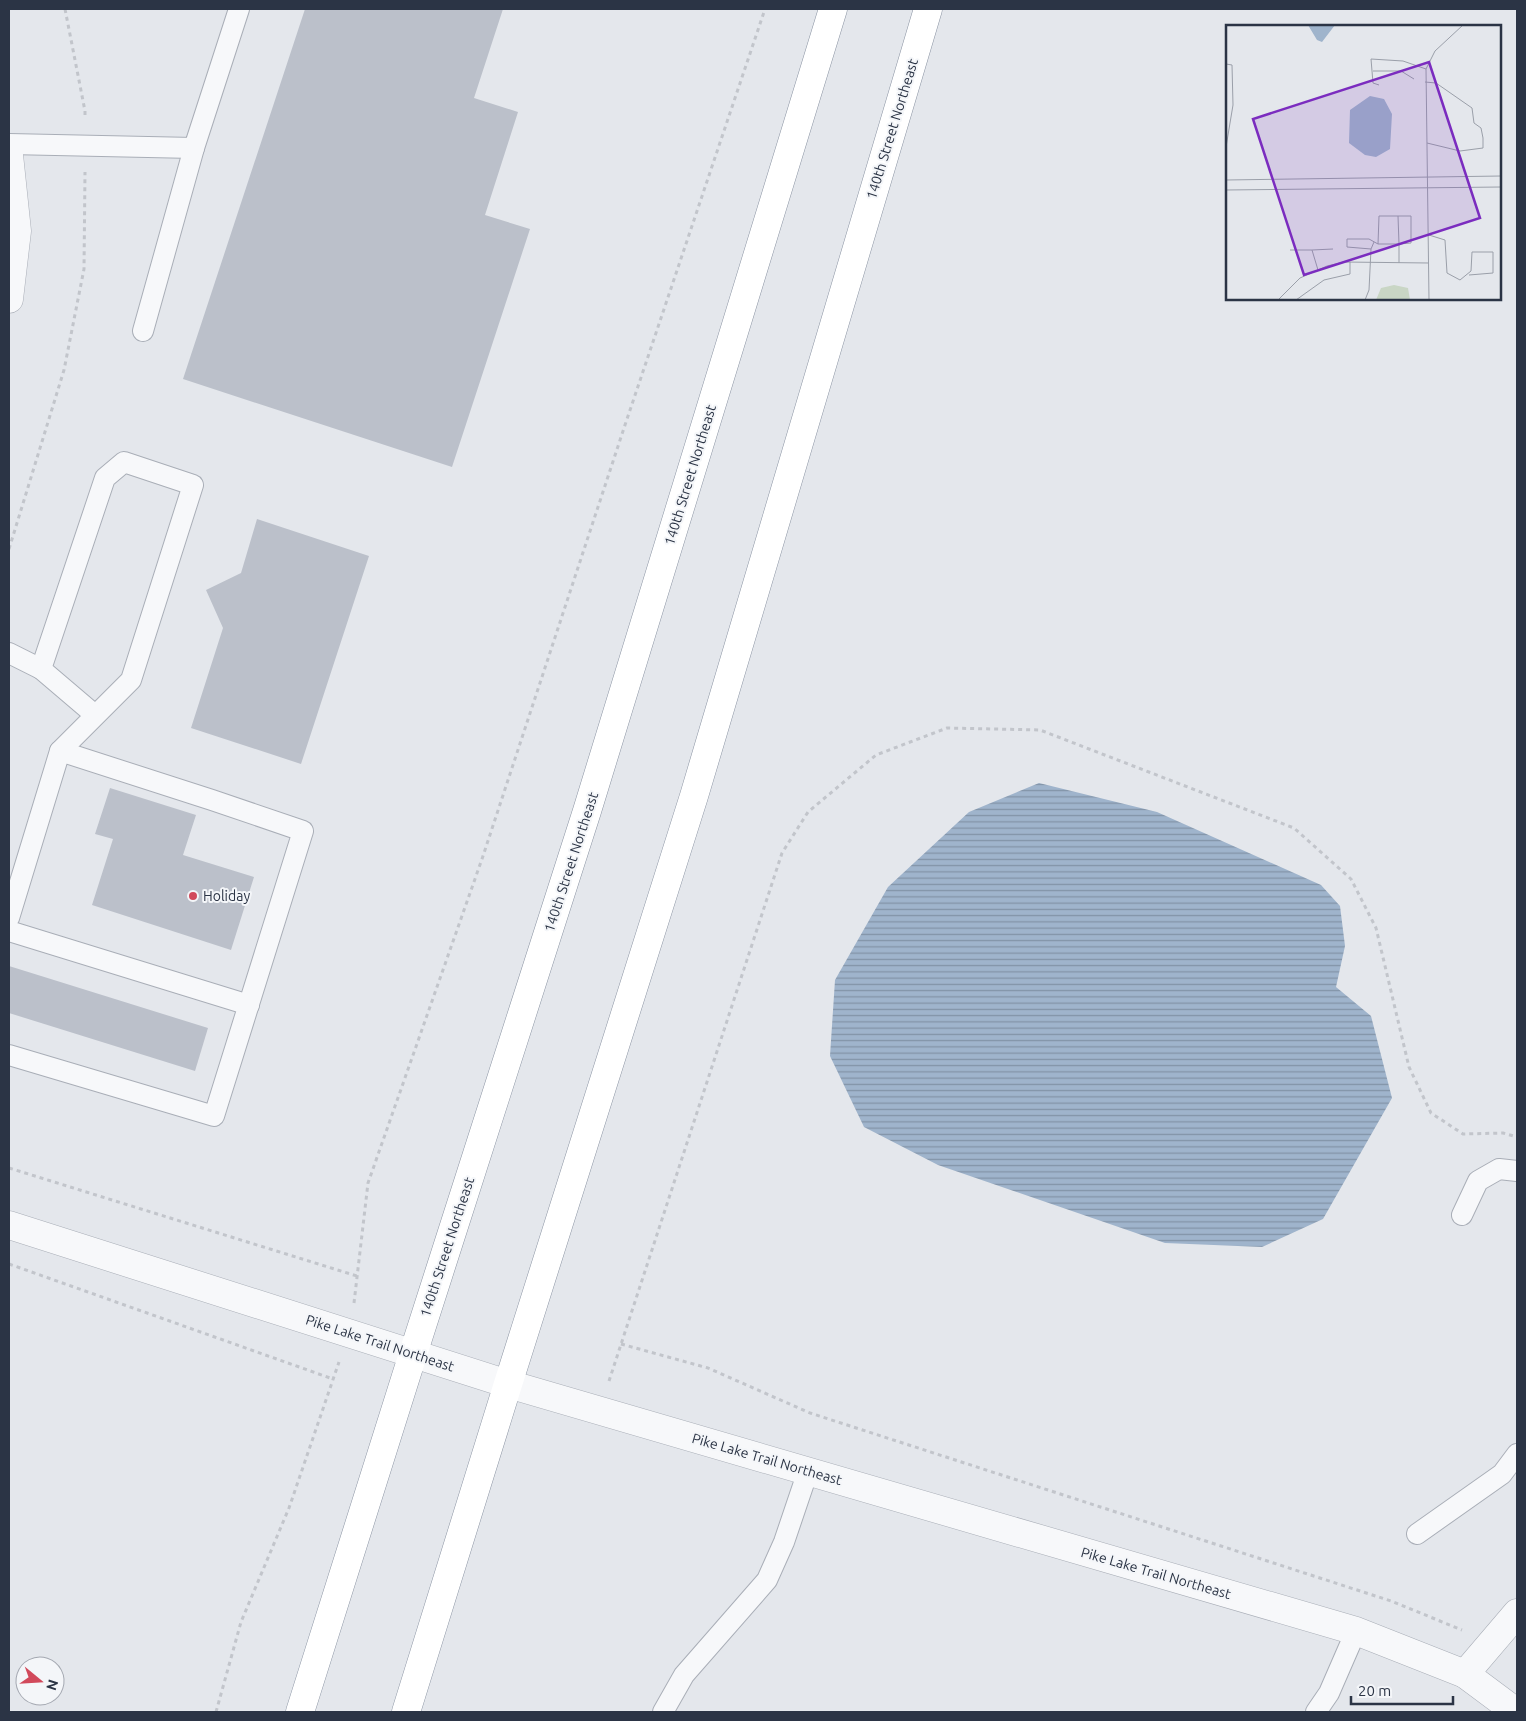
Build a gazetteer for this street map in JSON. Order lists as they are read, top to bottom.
{
  "streets": {
    "highway": ["140th Street Northeast"],
    "street": ["Pike Lake Trail Northeast"]
  },
  "crossings": [
    ["140th Street Northeast", "Pike Lake Trail Northeast"]
  ],
  "places": ["Holiday"],
  "scale_bar": "20 m",
  "north": "right"
}
